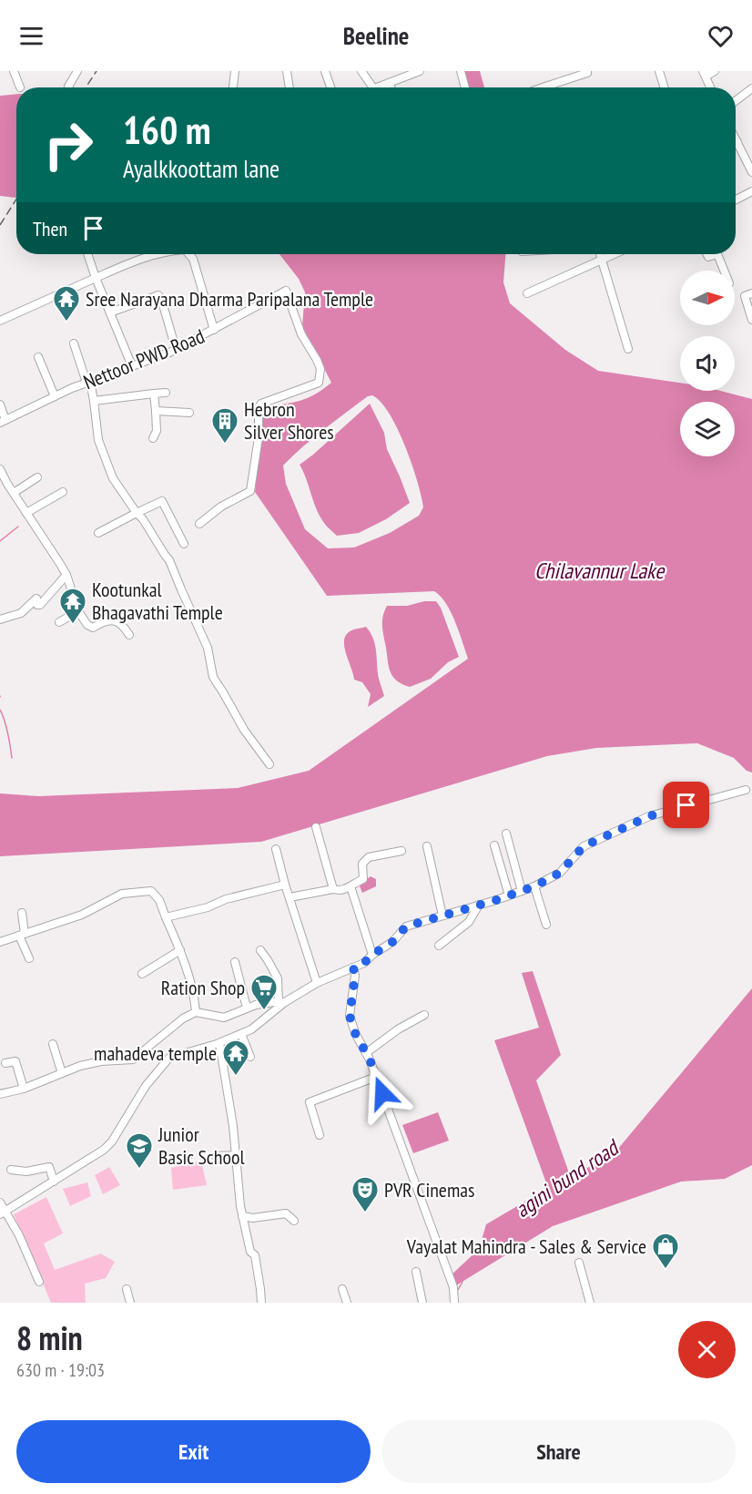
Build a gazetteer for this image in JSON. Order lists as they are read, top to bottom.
{
  "streets": {
    "street": ["Nettoor PWD Road"]
  },
  "water": ["Chilavannur Lake", "agini bund road"],
  "places": {
    "temple": ["Sree Narayana Dharma Paripalana Temple", "Kootunkal Bhagavathi Temple", "mahadeva temple"],
    "building": ["Hebron Silver Shores"],
    "supermarket": ["Ration Shop"],
    "school or university": ["Junior Basic School"],
    "theatre": ["PVR Cinemas"],
    "shop": ["Vayalat Mahindra - Sales & Service"]
  },
  "north": "right",
  "page": {
    "header": "Beeline",
    "turn": ["160 m", "Ayalkkoottam lane"],
    "then": "Then",
    "heading": ["8 min", "630 m · 19:03"],
    "buttons": ["Exit", "Share"]
  }
}
